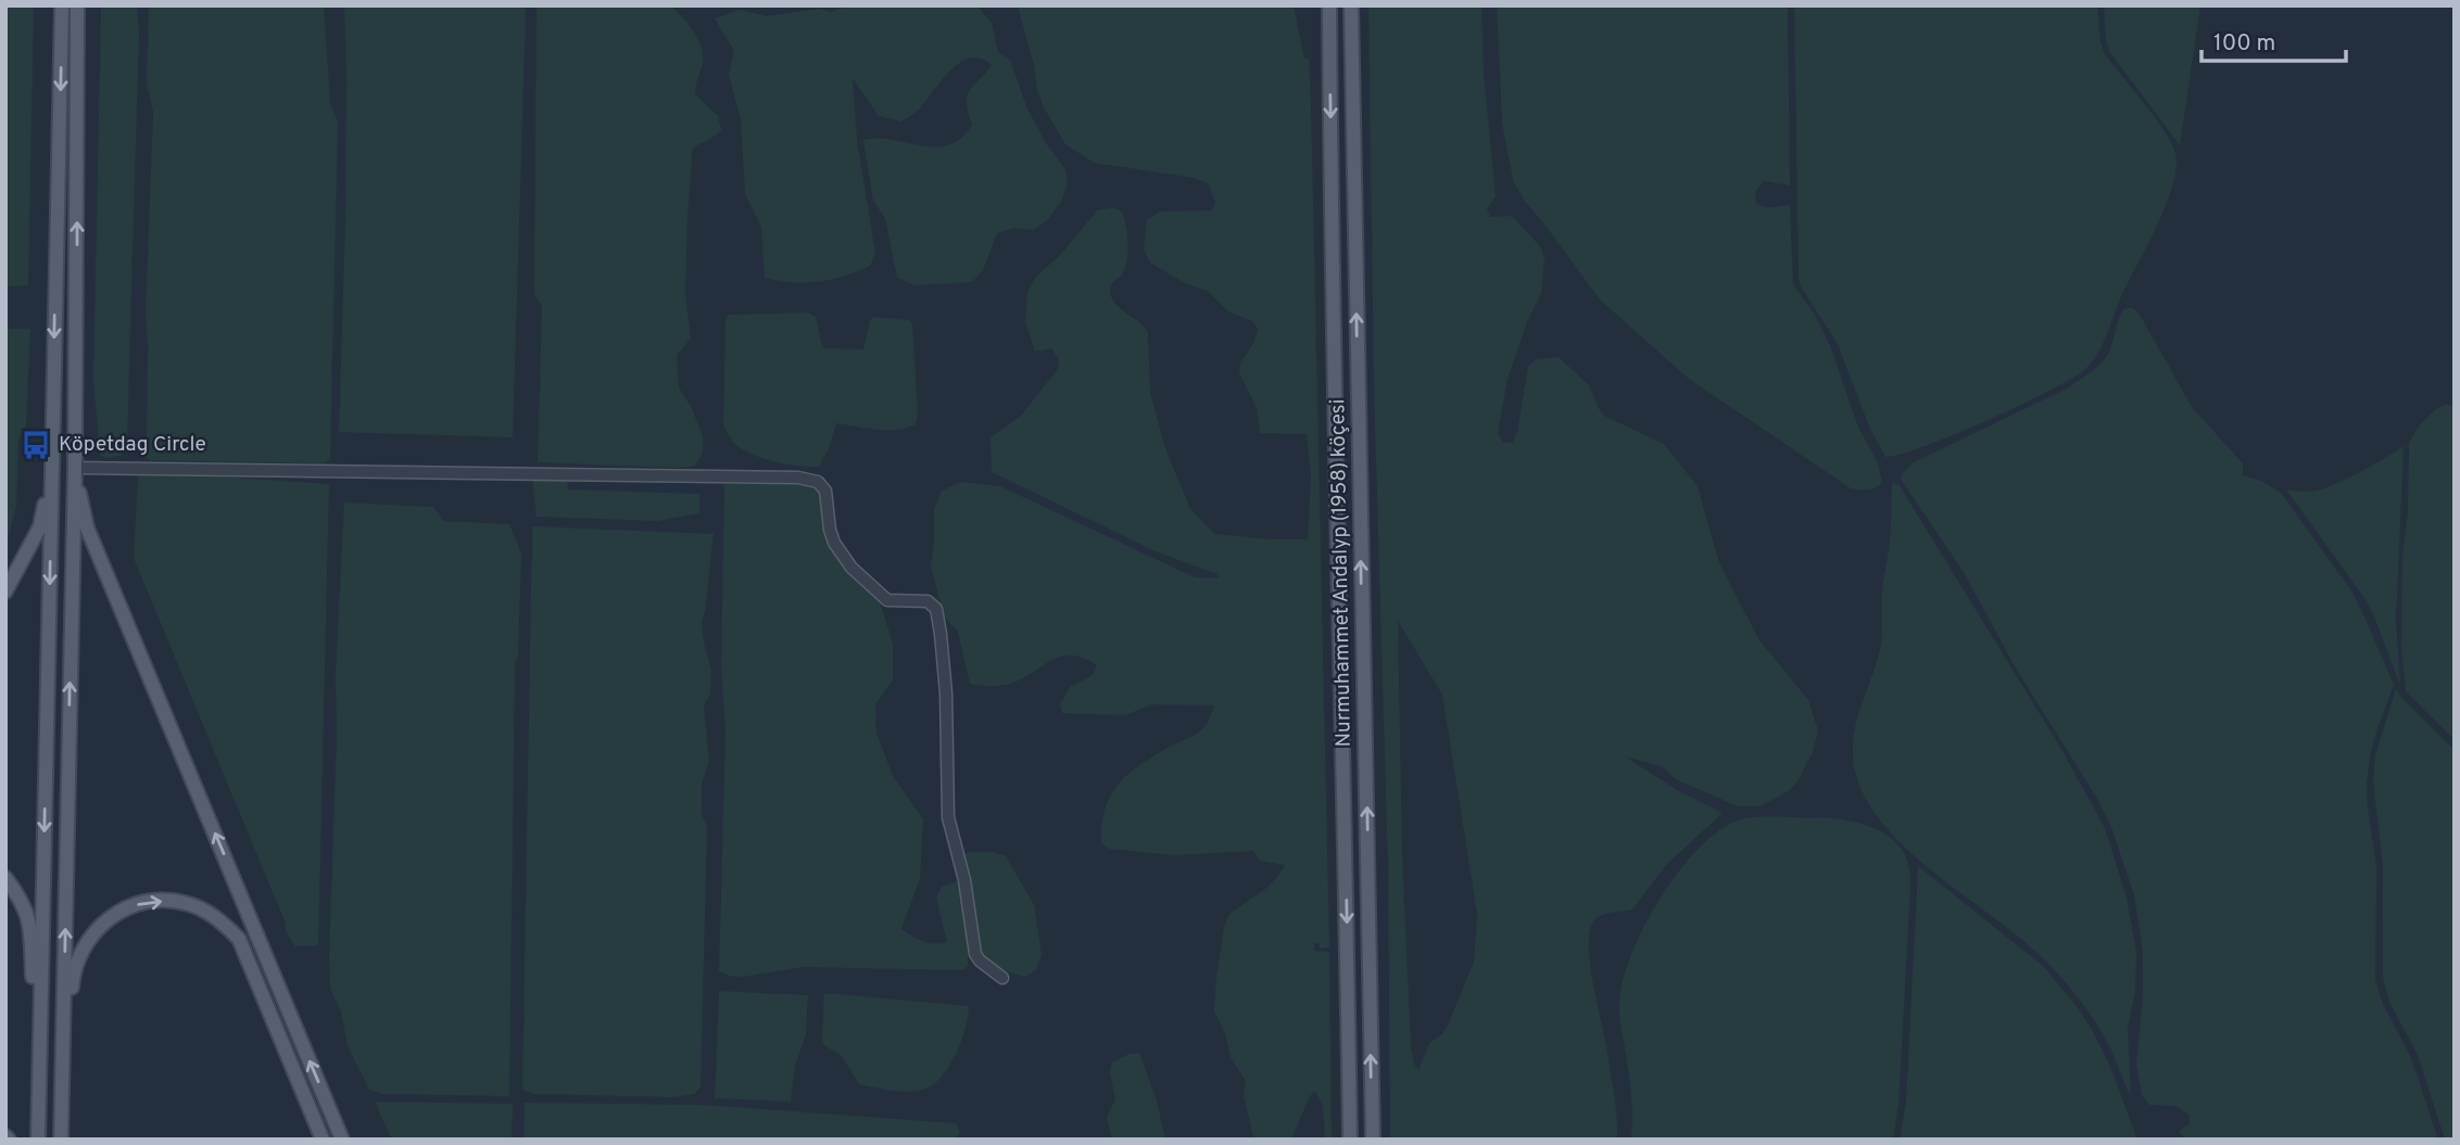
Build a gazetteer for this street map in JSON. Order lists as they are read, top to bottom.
{
  "streets": {
    "main road": ["Nurmuhammet Andalyp (1958) köçesi"]
  },
  "places": {
    "bus stop": ["Köpetdag Circle"]
  },
  "scale_bar": "100 m"
}
